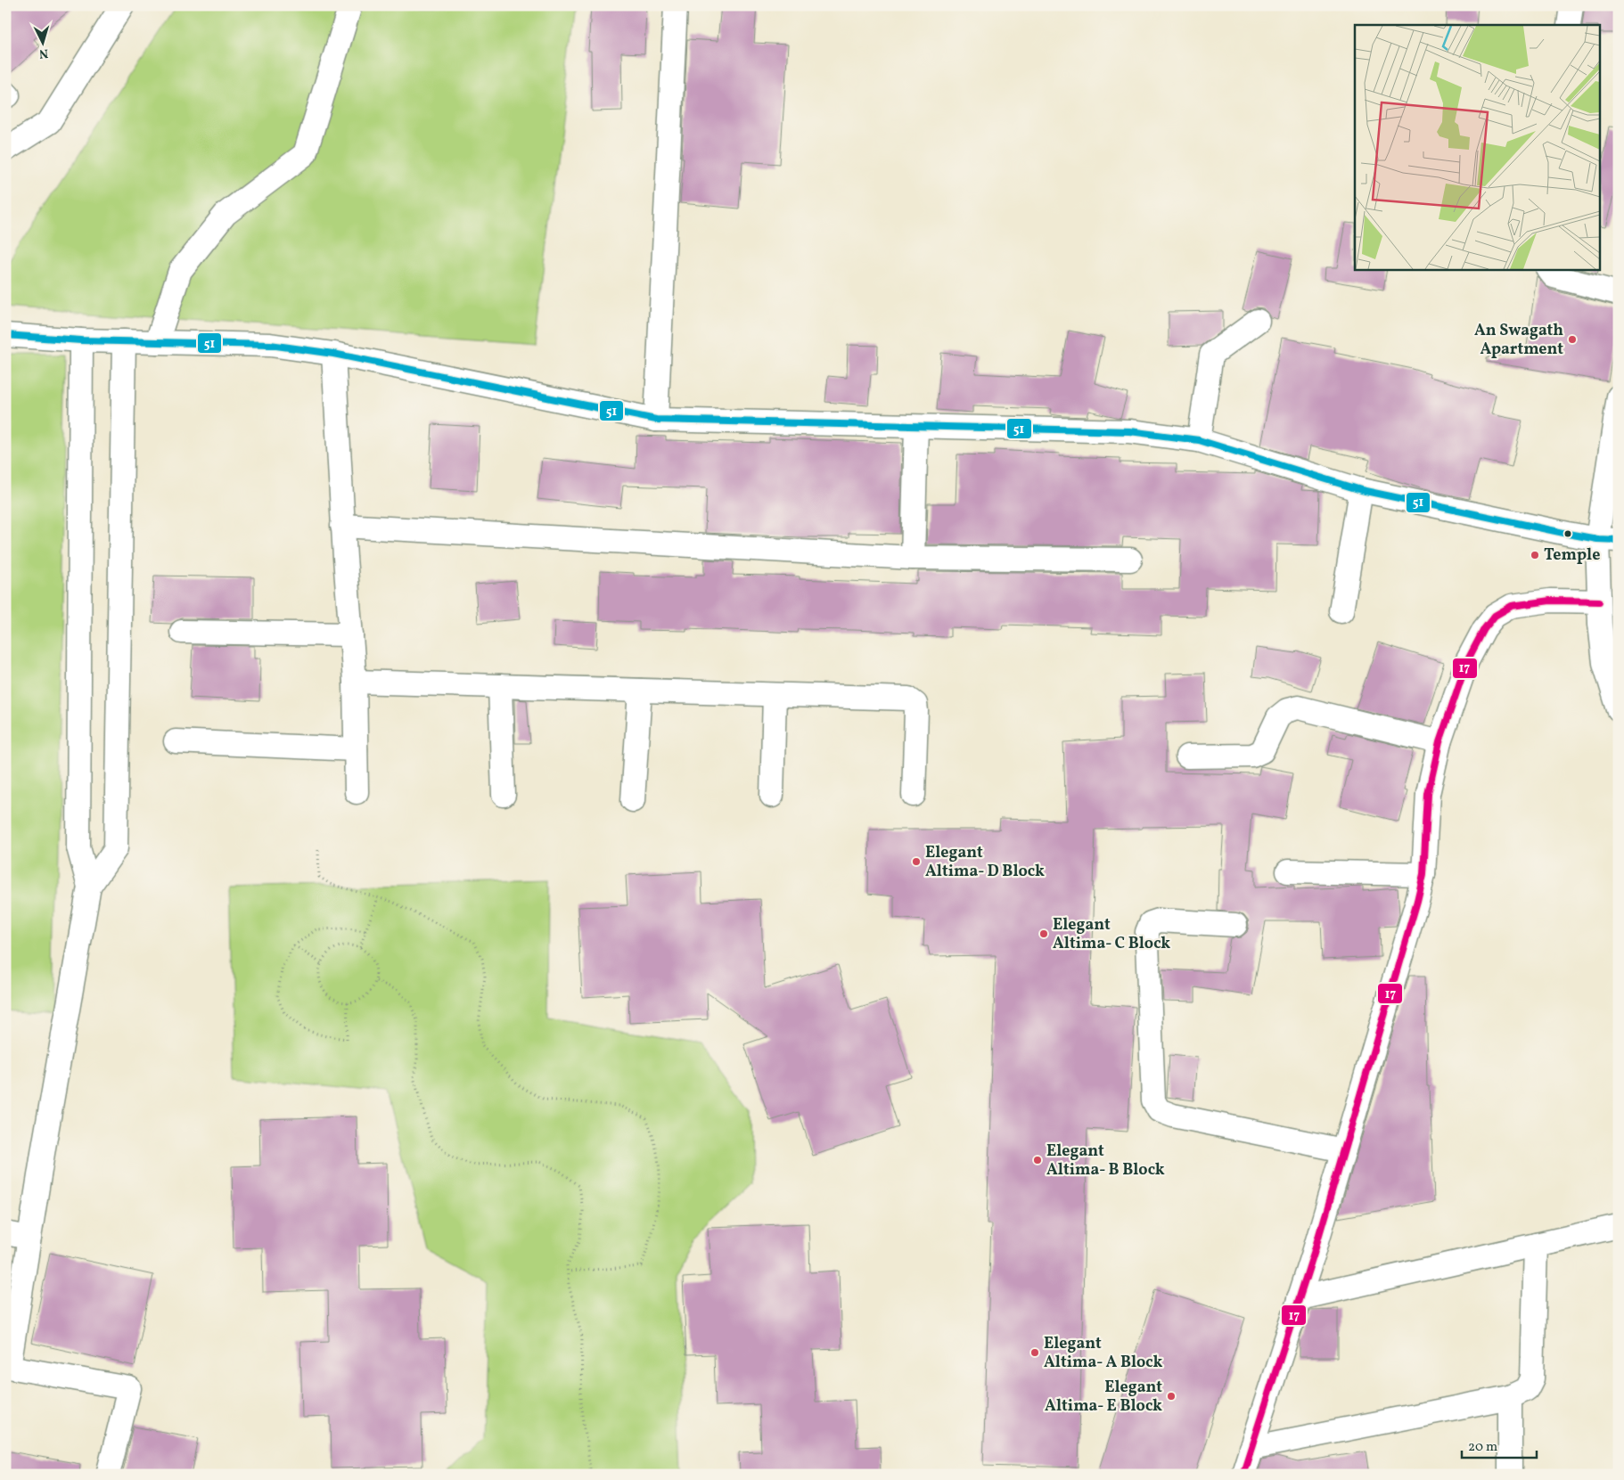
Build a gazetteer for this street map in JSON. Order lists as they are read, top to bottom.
{
  "places": [
    "An Swagath Apartment",
    "Temple",
    "Elegant Altima- D Block",
    "Elegant Altima- C Block",
    "Elegant Altima- B Block",
    "Elegant Altima- A Block",
    "Elegant Altima- E Block"
  ],
  "lines": ["transit line 51", "transit line 17"],
  "scale_bar": "20 m",
  "north": "bottom"
}
